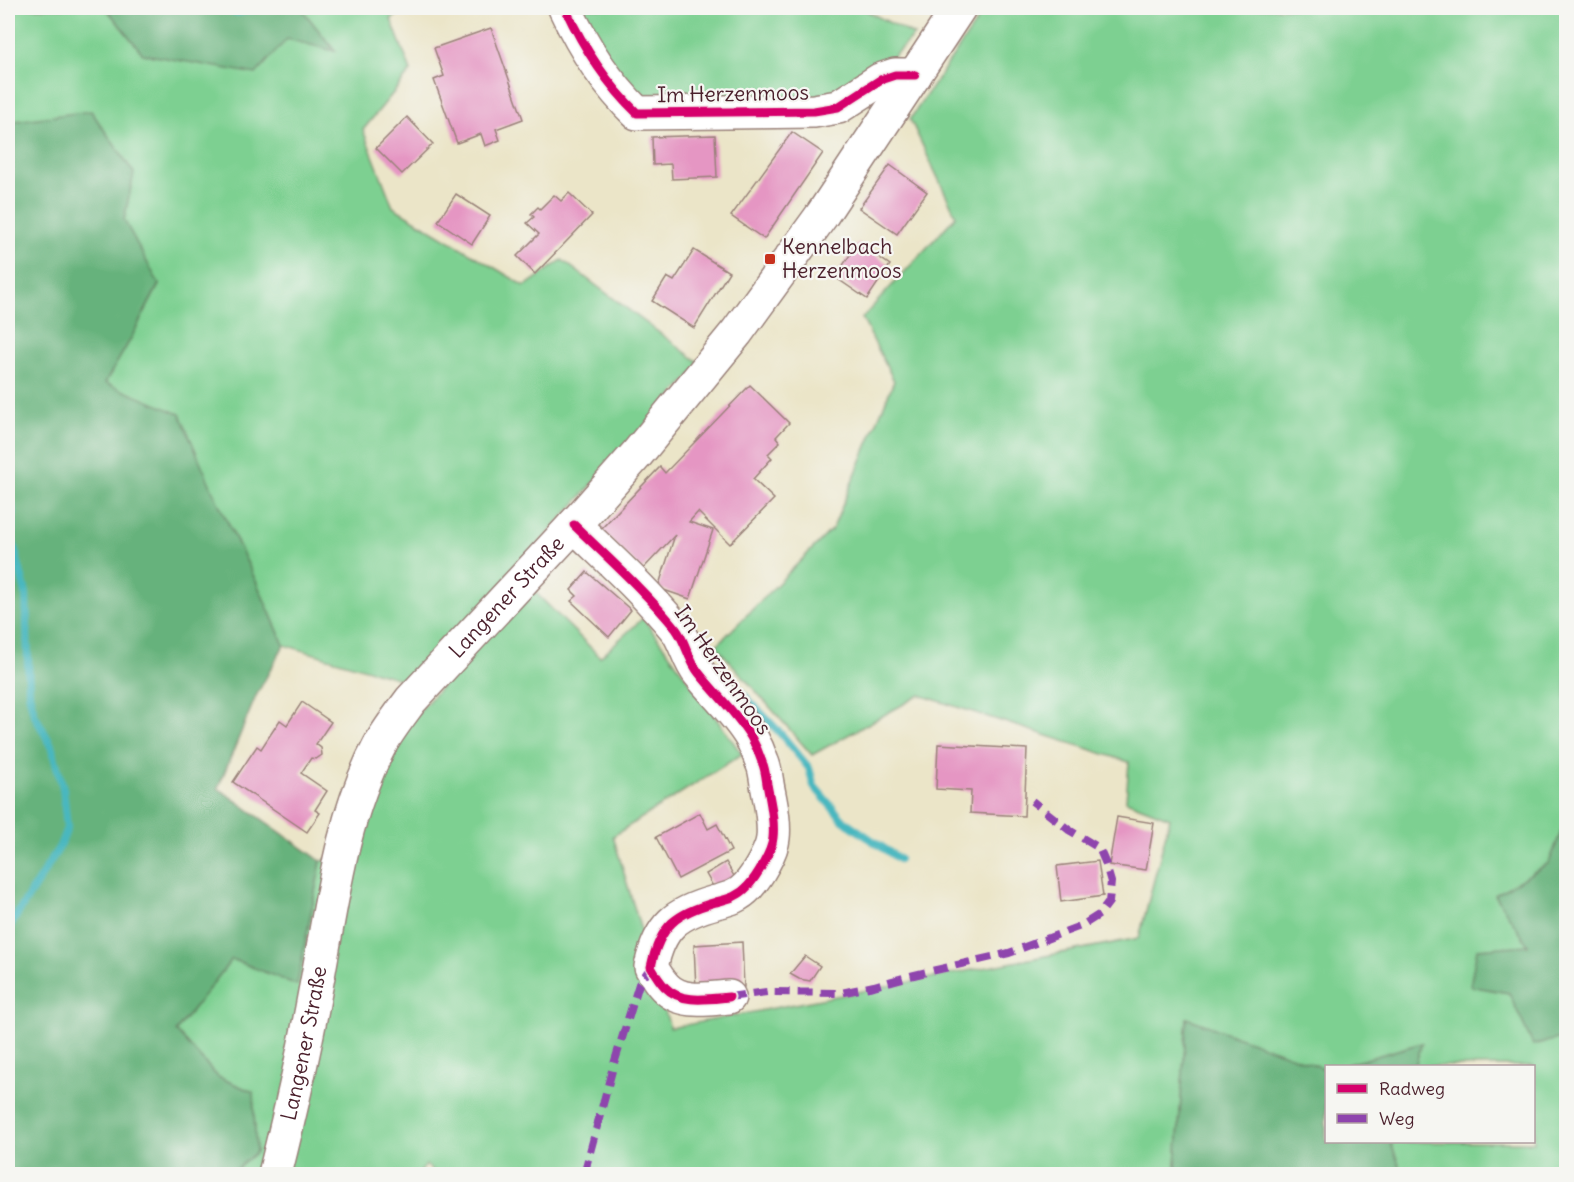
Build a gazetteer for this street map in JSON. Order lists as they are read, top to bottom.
{
  "streets": {
    "main road": ["Im Herzenmoos", "Langener Straße"]
  },
  "crossings": [
    ["Im Herzenmoos", "Langener Straße"]
  ],
  "places": {
    "transit": ["Kennelbach Herzenmoos"]
  },
  "legend": ["Radweg", "Weg"]
}
